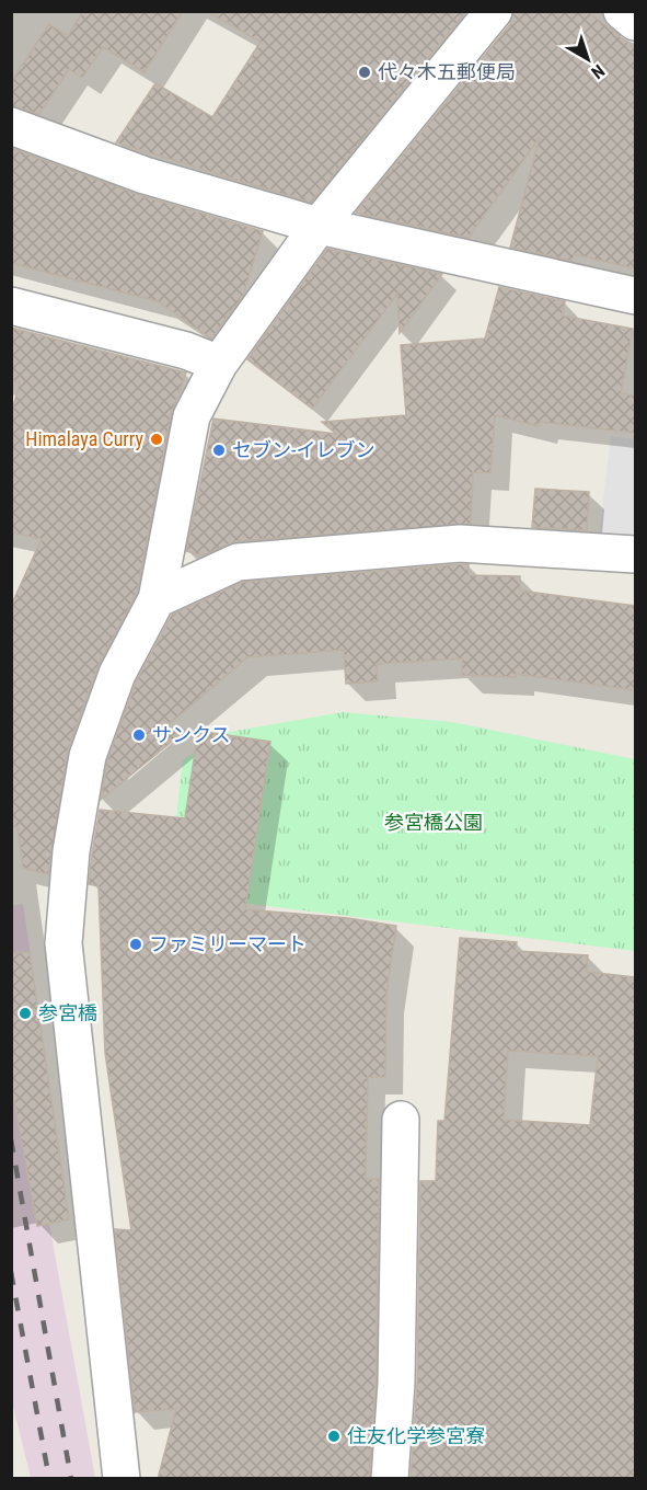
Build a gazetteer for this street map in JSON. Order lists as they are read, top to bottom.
{
  "parks": ["参宮橋公園"],
  "places": [
    "代々木五郵便局",
    "Himalaya Curry",
    "セブン-イレブン",
    "サンクス",
    "ファミリーマート",
    "参宮橋",
    "住友化学参宮寮"
  ],
  "north": "bottom right"
}
